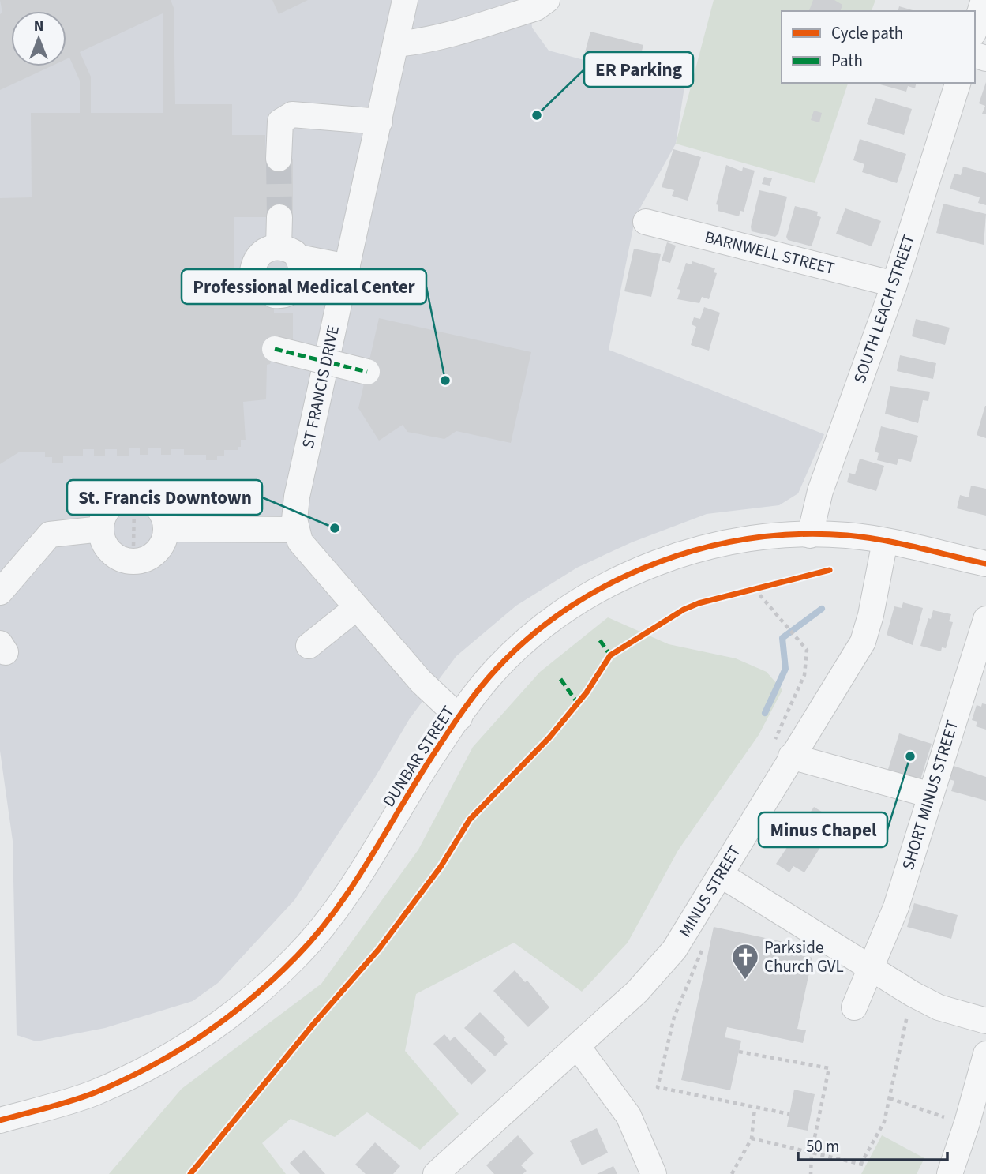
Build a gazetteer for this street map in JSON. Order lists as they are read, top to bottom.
{
  "streets": {
    "street": [
      "BARNWELL STREET",
      "SOUTH LEACH STREET",
      "ST FRANCIS DRIVE",
      "DUNBAR STREET",
      "SHORT MINUS STREET",
      "MINUS STREET"
    ]
  },
  "crossings": [
    ["BARNWELL STREET", "SOUTH LEACH STREET"],
    ["SOUTH LEACH STREET", "DUNBAR STREET"],
    ["DUNBAR STREET", "MINUS STREET"]
  ],
  "places": {
    "other": [
      "ER Parking",
      "Professional Medical Center",
      "St. Francis Downtown",
      "Minus Chapel"
    ],
    "church": ["Parkside Church GVL"]
  },
  "legend": ["Cycle path", "Path"],
  "scale_bar": "50 m",
  "north": "top"
}
